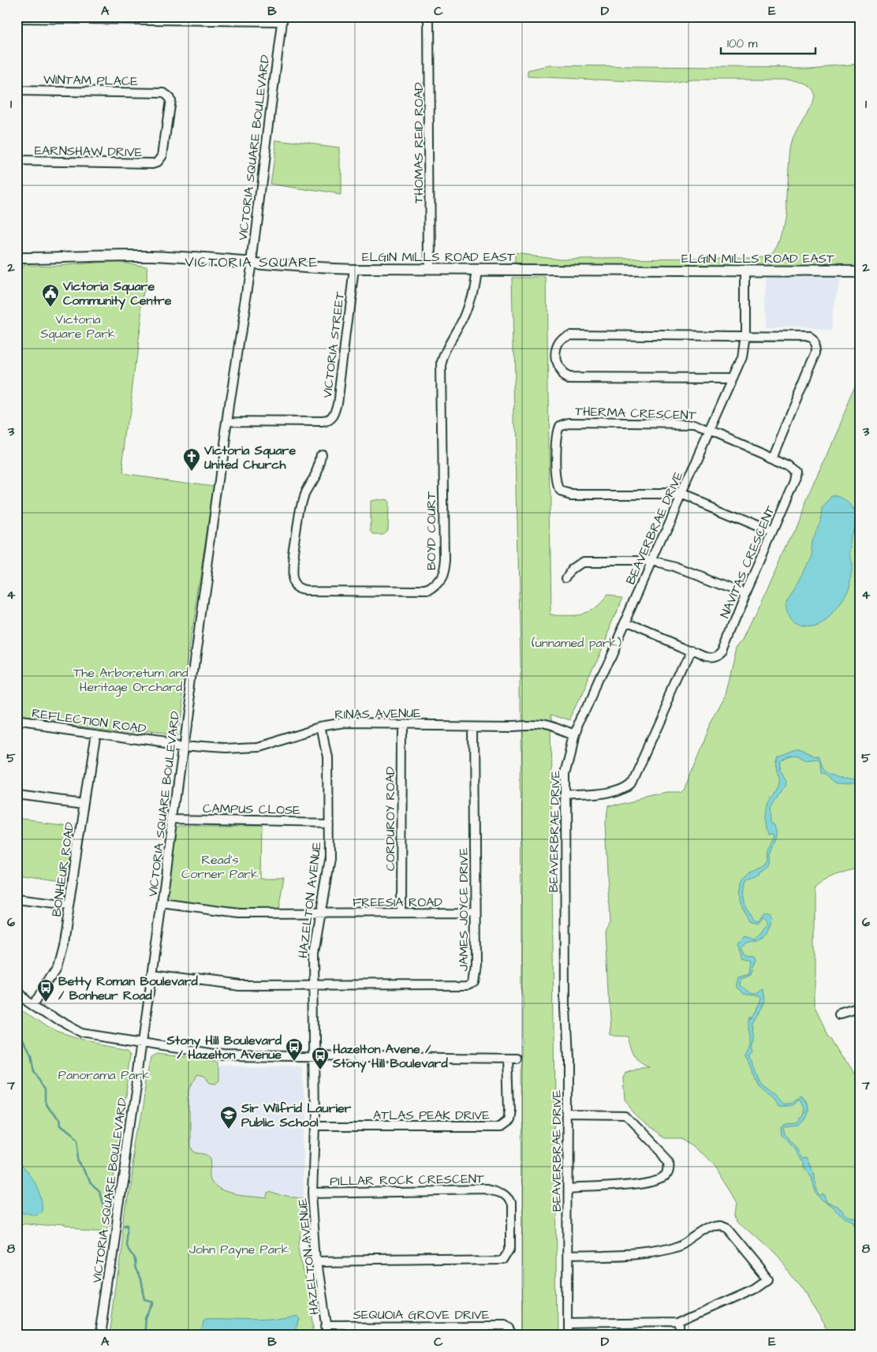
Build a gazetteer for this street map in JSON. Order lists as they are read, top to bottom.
{
  "streets": {
    "main road": ["ELGIN MILLS ROAD EAST"],
    "street": [
      "WINTAM PLACE",
      "THOMAS REID ROAD",
      "VICTORIA SQUARE BOULEVARD",
      "EARNSHAW DRIVE",
      "VICTORIA STREET",
      "THERMA CRESCENT",
      "BEAVERBRAE DRIVE",
      "BOYD COURT",
      "NAVITAS CRESCENT",
      "RINAS AVENUE",
      "REFLECTION ROAD",
      "CAMPUS CLOSE",
      "CORDUROY ROAD",
      "BONHEUR ROAD",
      "HAZELTON AVENUE",
      "FREESIA ROAD",
      "JAMES JOYCE DRIVE",
      "ATLAS PEAK DRIVE",
      "PILLAR ROCK CRESCENT",
      "SEQUOIA GROVE DRIVE"
    ]
  },
  "crossings": [
    ["WINTAM PLACE", "EARNSHAW DRIVE"],
    ["THOMAS REID ROAD", "ELGIN MILLS ROAD EAST"],
    ["VICTORIA SQUARE BOULEVARD", "ELGIN MILLS ROAD EAST"],
    ["VICTORIA SQUARE BOULEVARD", "VICTORIA STREET"],
    ["VICTORIA SQUARE BOULEVARD", "RINAS AVENUE"],
    ["VICTORIA SQUARE BOULEVARD", "REFLECTION ROAD"],
    ["VICTORIA SQUARE BOULEVARD", "CAMPUS CLOSE"],
    ["VICTORIA SQUARE BOULEVARD", "FREESIA ROAD"],
    ["ELGIN MILLS ROAD EAST", "VICTORIA STREET"],
    ["ELGIN MILLS ROAD EAST", "BEAVERBRAE DRIVE"],
    ["ELGIN MILLS ROAD EAST", "BOYD COURT"],
    ["THERMA CRESCENT", "BEAVERBRAE DRIVE"],
    ["THERMA CRESCENT", "NAVITAS CRESCENT"],
    ["BEAVERBRAE DRIVE", "NAVITAS CRESCENT"],
    ["BEAVERBRAE DRIVE", "RINAS AVENUE"],
    ["RINAS AVENUE", "REFLECTION ROAD"],
    ["RINAS AVENUE", "CORDUROY ROAD"],
    ["RINAS AVENUE", "HAZELTON AVENUE"],
    ["RINAS AVENUE", "JAMES JOYCE DRIVE"],
    ["REFLECTION ROAD", "BONHEUR ROAD"],
    ["CAMPUS CLOSE", "HAZELTON AVENUE"],
    ["CORDUROY ROAD", "FREESIA ROAD"],
    ["HAZELTON AVENUE", "FREESIA ROAD"],
    ["HAZELTON AVENUE", "JAMES JOYCE DRIVE"],
    ["HAZELTON AVENUE", "ATLAS PEAK DRIVE"],
    ["HAZELTON AVENUE", "PILLAR ROCK CRESCENT"],
    ["HAZELTON AVENUE", "SEQUOIA GROVE DRIVE"],
    ["FREESIA ROAD", "JAMES JOYCE DRIVE"]
  ],
  "districts": ["VICTORIA SQUARE"],
  "parks": [
    "Victoria Square Park",
    "(unnamed park)",
    "The Arboretum and Heritage Orchard",
    "Read's Corner Park",
    "Panorama Park",
    "John Payne Park"
  ],
  "places": {
    "public building": ["Victoria Square Community Centre"],
    "church": ["Victoria Square United Church"],
    "bus stop": ["Betty Roman Boulevard / Bonheur Road", "Stony Hill Boulevard / Hazelton Avenue", "Hazelton Avene / Stony Hill Boulevard"],
    "school or university": ["Sir Wilfrid Laurier Public School"]
  },
  "scale_bar": "100 m",
  "grid": {
    "columns": [
      "A",
      "B",
      "C",
      "D",
      "E"
    ],
    "rows": [
      "1",
      "2",
      "3",
      "4",
      "5",
      "6",
      "7",
      "8"
    ]
  }
}
